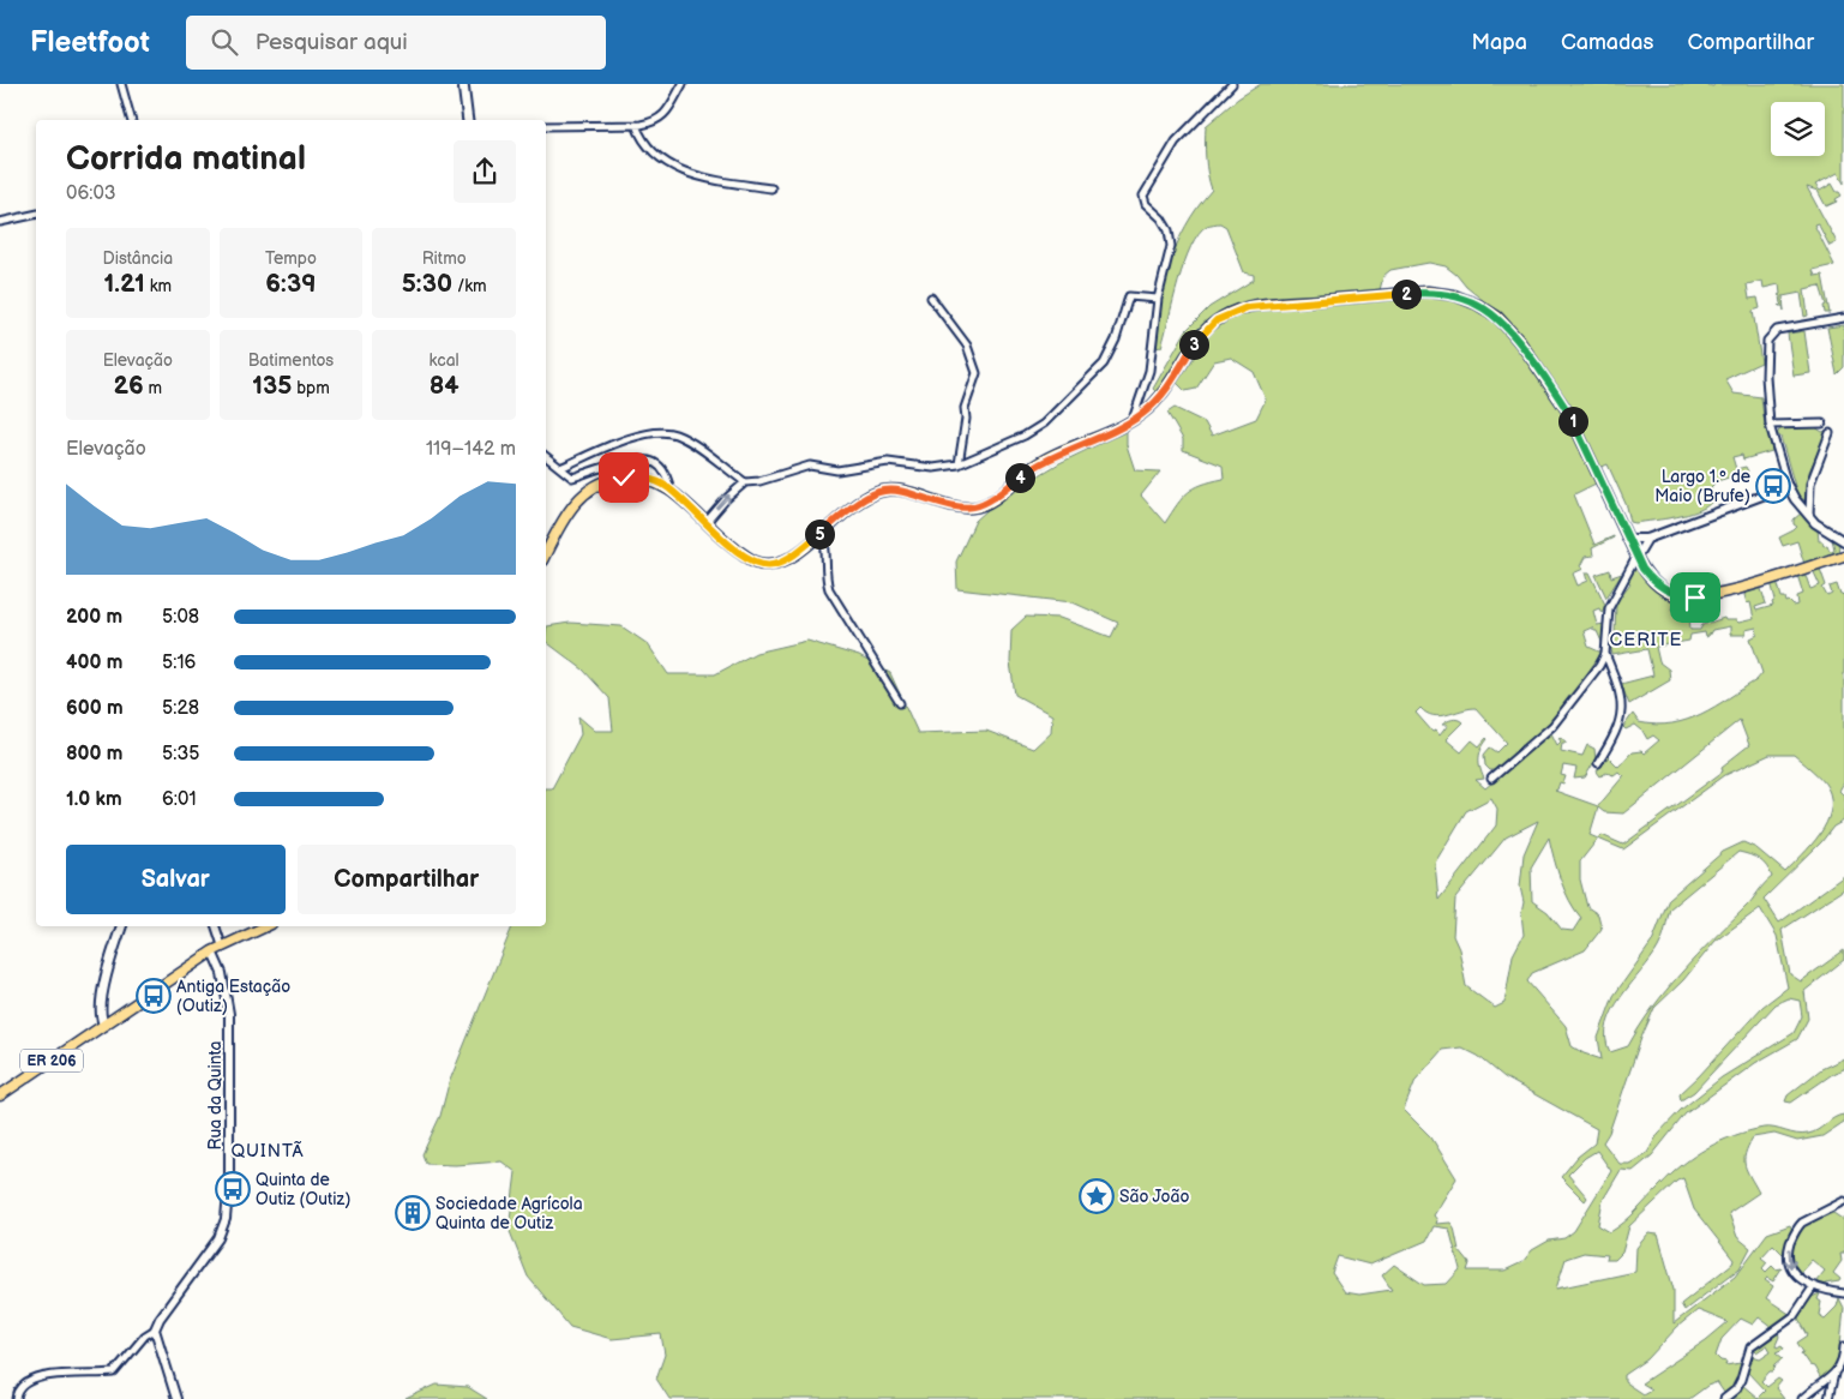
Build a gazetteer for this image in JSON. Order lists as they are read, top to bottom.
{
  "streets": {
    "main road": ["ER 206"],
    "street": ["Rua da Quinta"]
  },
  "crossings": [
    ["ER 206", "Rua da Quinta"]
  ],
  "districts": ["CERITE", "QUINTÃ"],
  "places": {
    "bus stop": ["Largo 1.º de Maio (Brufe)", "Antiga Estação (Outiz)", "Quinta de Outiz (Outiz)"],
    "place": ["São João"],
    "building": ["Sociedade Agrícola Quinta de Outiz"]
  },
  "page": {
    "header": "Fleetfoot",
    "search": "Pesquisar aqui",
    "nav": ["Mapa", "Camadas", "Compartilhar"],
    "heading": ["Corrida matinal", "06:03"],
    "stats": [
      ["Distância", "1.21 km"],
      ["Tempo", "6:39"],
      ["Ritmo", "5:30 /km"],
      ["Elevação", "26 m"],
      ["Batimentos", "135 bpm"],
      ["kcal", "84"]
    ],
    "pins": [
      "2",
      "3",
      "1",
      "4",
      "5"
    ],
    "chart": ["Elevação", "119–142 m"],
    "list": [
      {
        "name": "200 m",
        "note": "5:08"
      },
      {
        "name": "400 m",
        "note": "5:16"
      },
      {
        "name": "600 m",
        "note": "5:28"
      },
      {
        "name": "800 m",
        "note": "5:35"
      },
      {
        "name": "1.0 km",
        "note": "6:01"
      }
    ],
    "buttons": ["Salvar", "Compartilhar"]
  }
}
